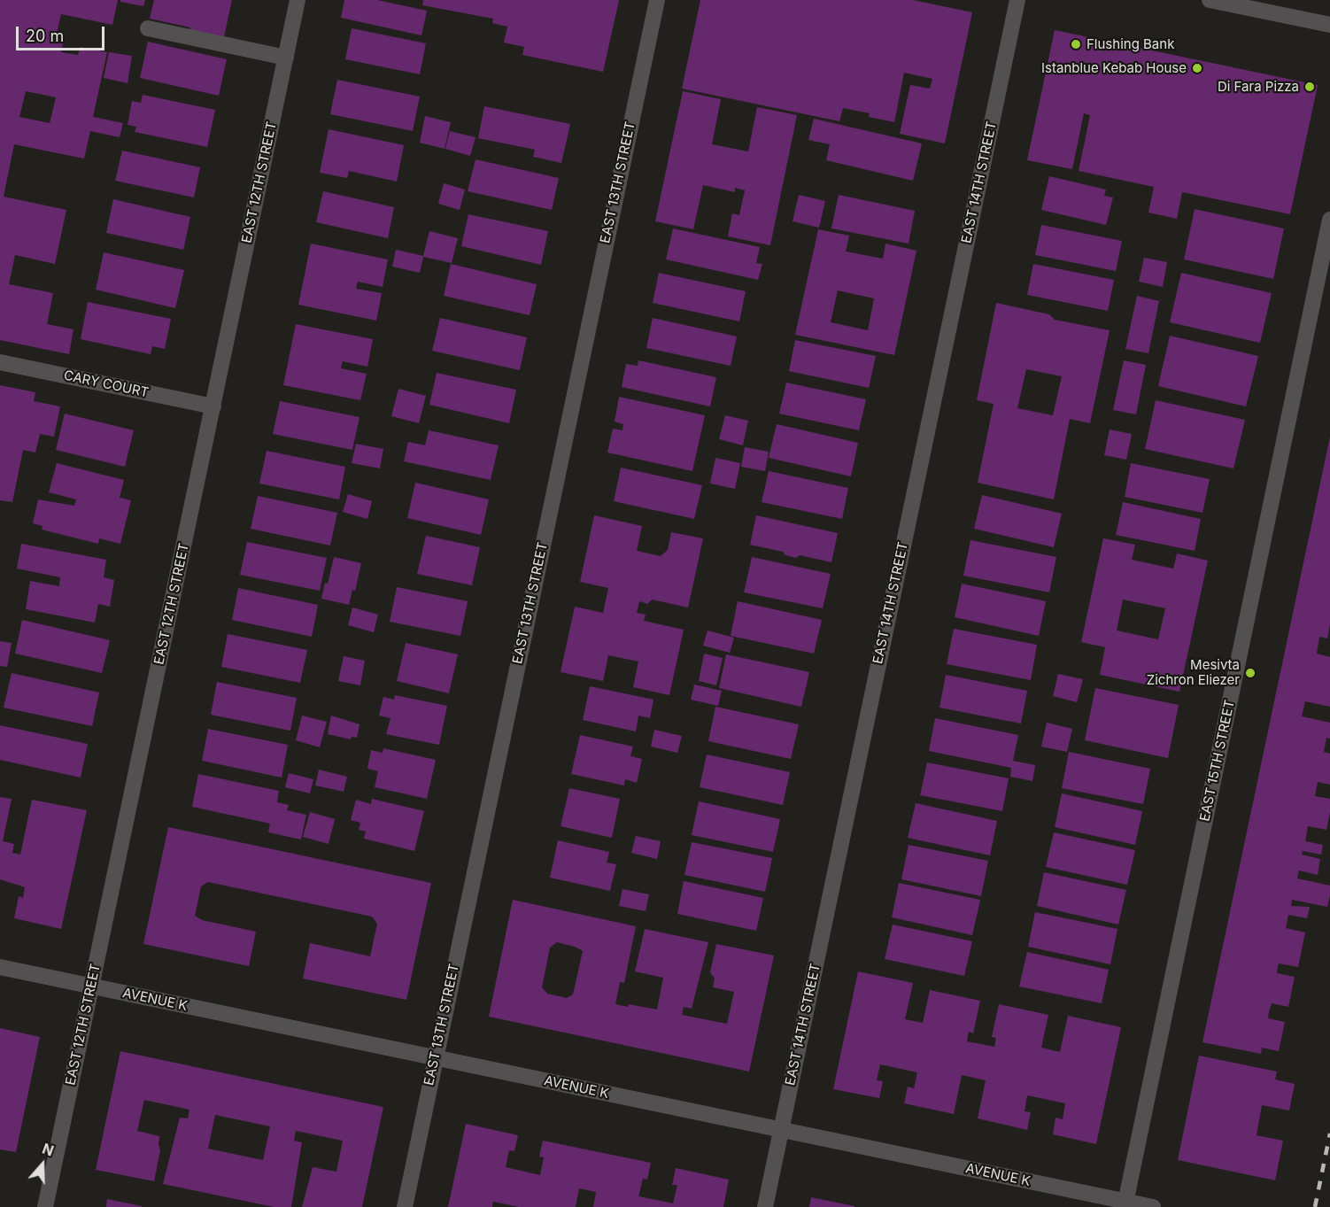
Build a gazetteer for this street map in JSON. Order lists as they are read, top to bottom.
{
  "streets": {
    "street": [
      "EAST 12TH STREET",
      "EAST 13TH STREET",
      "EAST 14TH STREET",
      "CARY COURT",
      "EAST 15TH STREET",
      "AVENUE K"
    ]
  },
  "crossings": [
    ["EAST 12TH STREET", "CARY COURT"],
    ["EAST 12TH STREET", "AVENUE K"],
    ["EAST 13TH STREET", "AVENUE K"],
    ["EAST 14TH STREET", "AVENUE K"],
    ["EAST 15TH STREET", "AVENUE K"]
  ],
  "places": [
    "Flushing Bank",
    "Istanblue Kebab House",
    "Di Fara Pizza",
    "Mesivta Zichron Eliezer"
  ],
  "scale_bar": "20 m",
  "north": "top"
}
